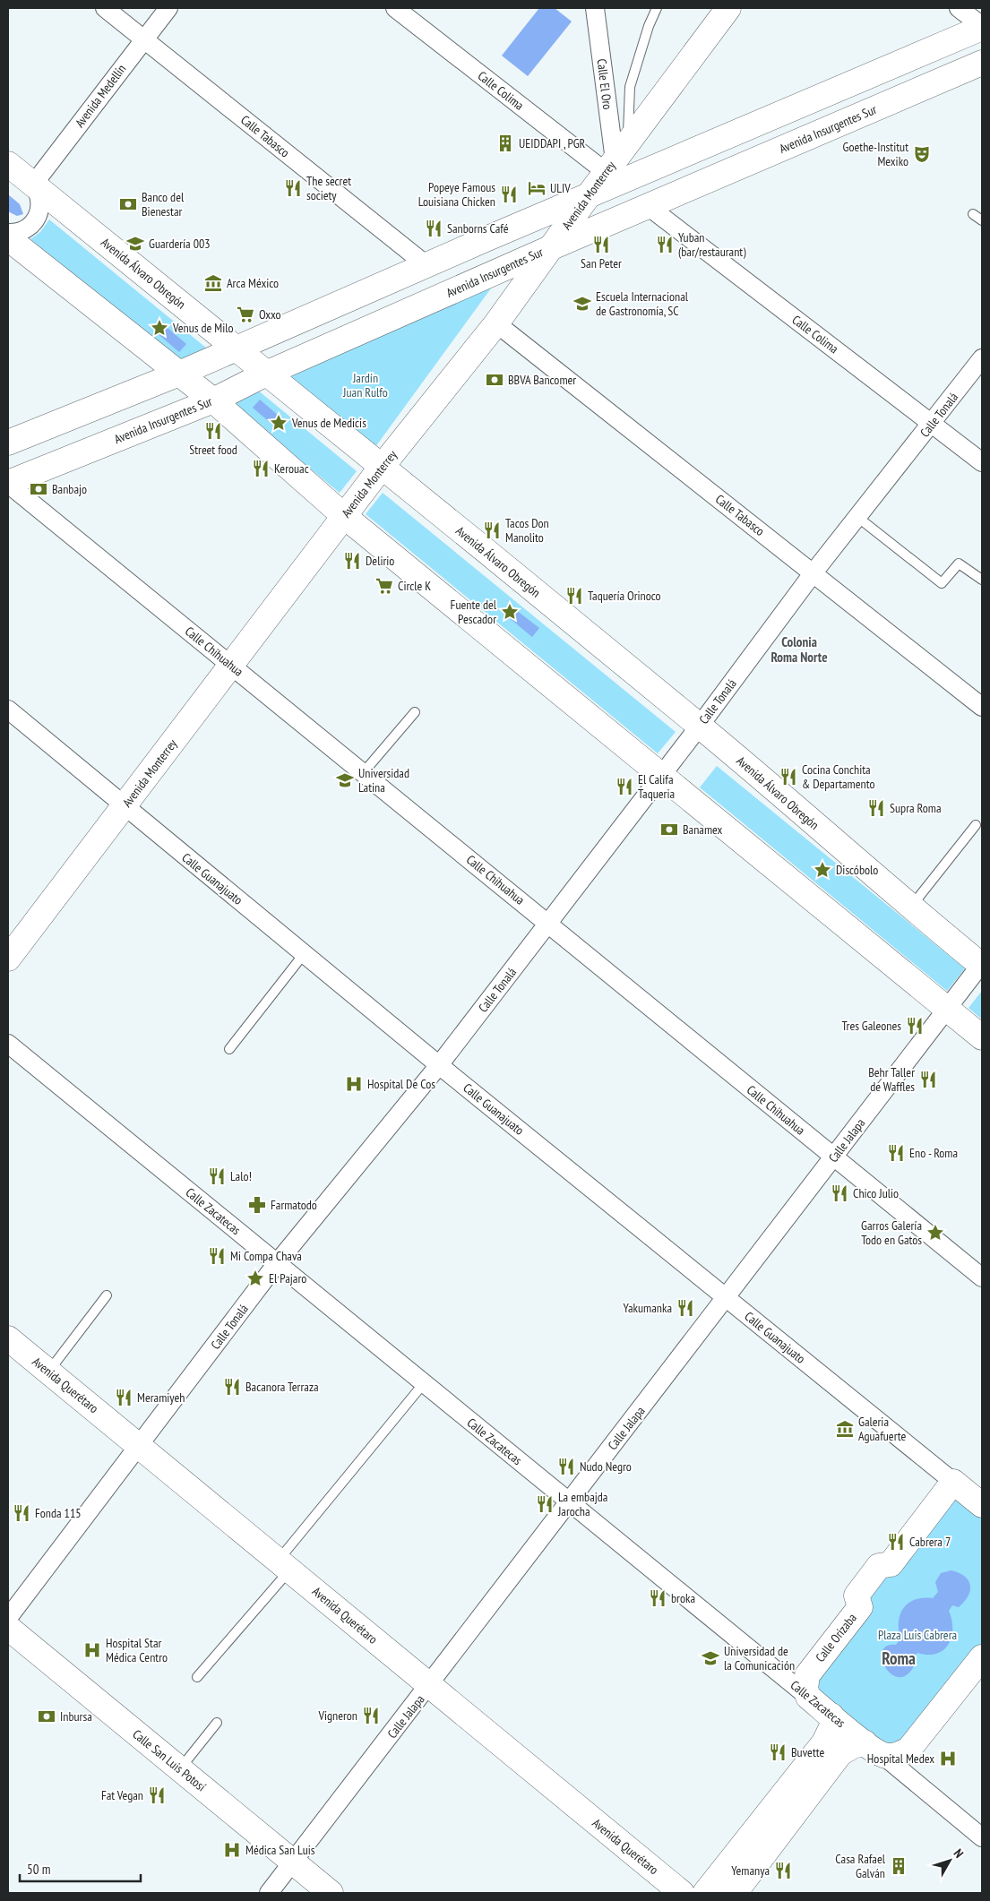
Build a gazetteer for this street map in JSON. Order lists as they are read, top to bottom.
{
  "streets": {
    "main road": [
      "Avenida Insurgentes Sur",
      "Avenida Monterrey",
      "Avenida Álvaro Obregón",
      "Calle Guanajuato",
      "Calle Zacatecas",
      "Avenida Querétaro",
      "Calle Orizaba",
      "Calle San Luis Potosí"
    ],
    "street": [
      "Calle El Oro",
      "Calle Colima",
      "Avenida Medellín",
      "Calle Tabasco",
      "Calle Tonalá",
      "Calle Chihuahua",
      "Calle Jalapa"
    ]
  },
  "crossings": [
    ["Calle El Oro", "Calle Colima"],
    ["Calle El Oro", "Avenida Monterrey"],
    ["Calle Colima", "Avenida Insurgentes Sur"],
    ["Calle Colima", "Avenida Monterrey"],
    ["Calle Colima", "Calle Tonalá"],
    ["Avenida Medellín", "Calle Tabasco"],
    ["Avenida Medellín", "Avenida Álvaro Obregón"],
    ["Avenida Insurgentes Sur", "Avenida Monterrey"],
    ["Avenida Insurgentes Sur", "Avenida Álvaro Obregón"],
    ["Avenida Insurgentes Sur", "Calle Chihuahua"],
    ["Calle Tabasco", "Avenida Monterrey"],
    ["Calle Tabasco", "Calle Tonalá"],
    ["Avenida Monterrey", "Avenida Álvaro Obregón"],
    ["Avenida Monterrey", "Calle Chihuahua"],
    ["Avenida Monterrey", "Calle Guanajuato"],
    ["Avenida Álvaro Obregón", "Calle Tonalá"],
    ["Avenida Álvaro Obregón", "Calle Jalapa"],
    ["Calle Tonalá", "Calle Chihuahua"],
    ["Calle Tonalá", "Calle Guanajuato"],
    ["Calle Tonalá", "Calle Zacatecas"],
    ["Calle Tonalá", "Avenida Querétaro"],
    ["Calle Chihuahua", "Calle Jalapa"],
    ["Calle Guanajuato", "Calle Jalapa"],
    ["Calle Guanajuato", "Calle Orizaba"],
    ["Calle Jalapa", "Calle Zacatecas"],
    ["Calle Jalapa", "Avenida Querétaro"],
    ["Calle Jalapa", "Calle San Luis Potosí"],
    ["Calle Zacatecas", "Calle Orizaba"]
  ],
  "districts": ["Colonia Roma Norte", "Roma"],
  "parks": ["Jardín Juan Rulfo", "Plaza Luis Cabrera"],
  "places": {
    "building": ["UEIDDAPI , PGR", "Casa Rafael Galván"],
    "theatre": ["Goethe-Institut Mexiko"],
    "restaurant": [
      "The secret society",
      "Popeye Famous Louisiana Chicken",
      "Sanborns Café",
      "San Peter",
      "Yuban (bar/restaurant)",
      "Street food",
      "Kerouac",
      "Tacos Don Manolito",
      "Delirio",
      "Taquería Orinoco",
      "Cocina Conchita & Departamento",
      "El Califa Taqueria",
      "Supra Roma",
      "Tres Galeones",
      "Behr Taller de Waffles",
      "Eno - Roma",
      "Lalo!",
      "Chico Julio",
      "Mi Compa Chava",
      "Yakumanka",
      "Bacanora Terraza",
      "Meramiyeh",
      "Nudo Negro",
      "La embajda Jarocha",
      "Fonda 115",
      "Cabrera 7",
      "broka",
      "Vigneron",
      "Buvette",
      "Fat Vegan",
      "Yemanya"
    ],
    "hotel": ["ULIV"],
    "bank": [
      "Banco del Bienestar",
      "BBVA Bancomer",
      "Banbajo",
      "Banamex",
      "Inbursa"
    ],
    "school or university": [
      "Guardería 003",
      "Escuela Internacional de Gastronomía, SC",
      "Universidad Latina",
      "Universidad de la Comunicación"
    ],
    "museum": ["Arca México", "Galeria Aguafuerte"],
    "supermarket": ["Oxxo", "Circle K"],
    "place": [
      "Venus de Milo",
      "Venus de Medicis",
      "Fuente del Pescador",
      "Discóbolo",
      "Garros Galería Todo en Gatos",
      "El Pajaro"
    ],
    "hospital": [
      "Hospital De Cos",
      "Hospital Star Médica Centro",
      "Hospital Medex",
      "Médica San Luis"
    ],
    "pharmacy": ["Farmatodo"]
  },
  "scale_bar": "50 m",
  "north": "top right"
}
